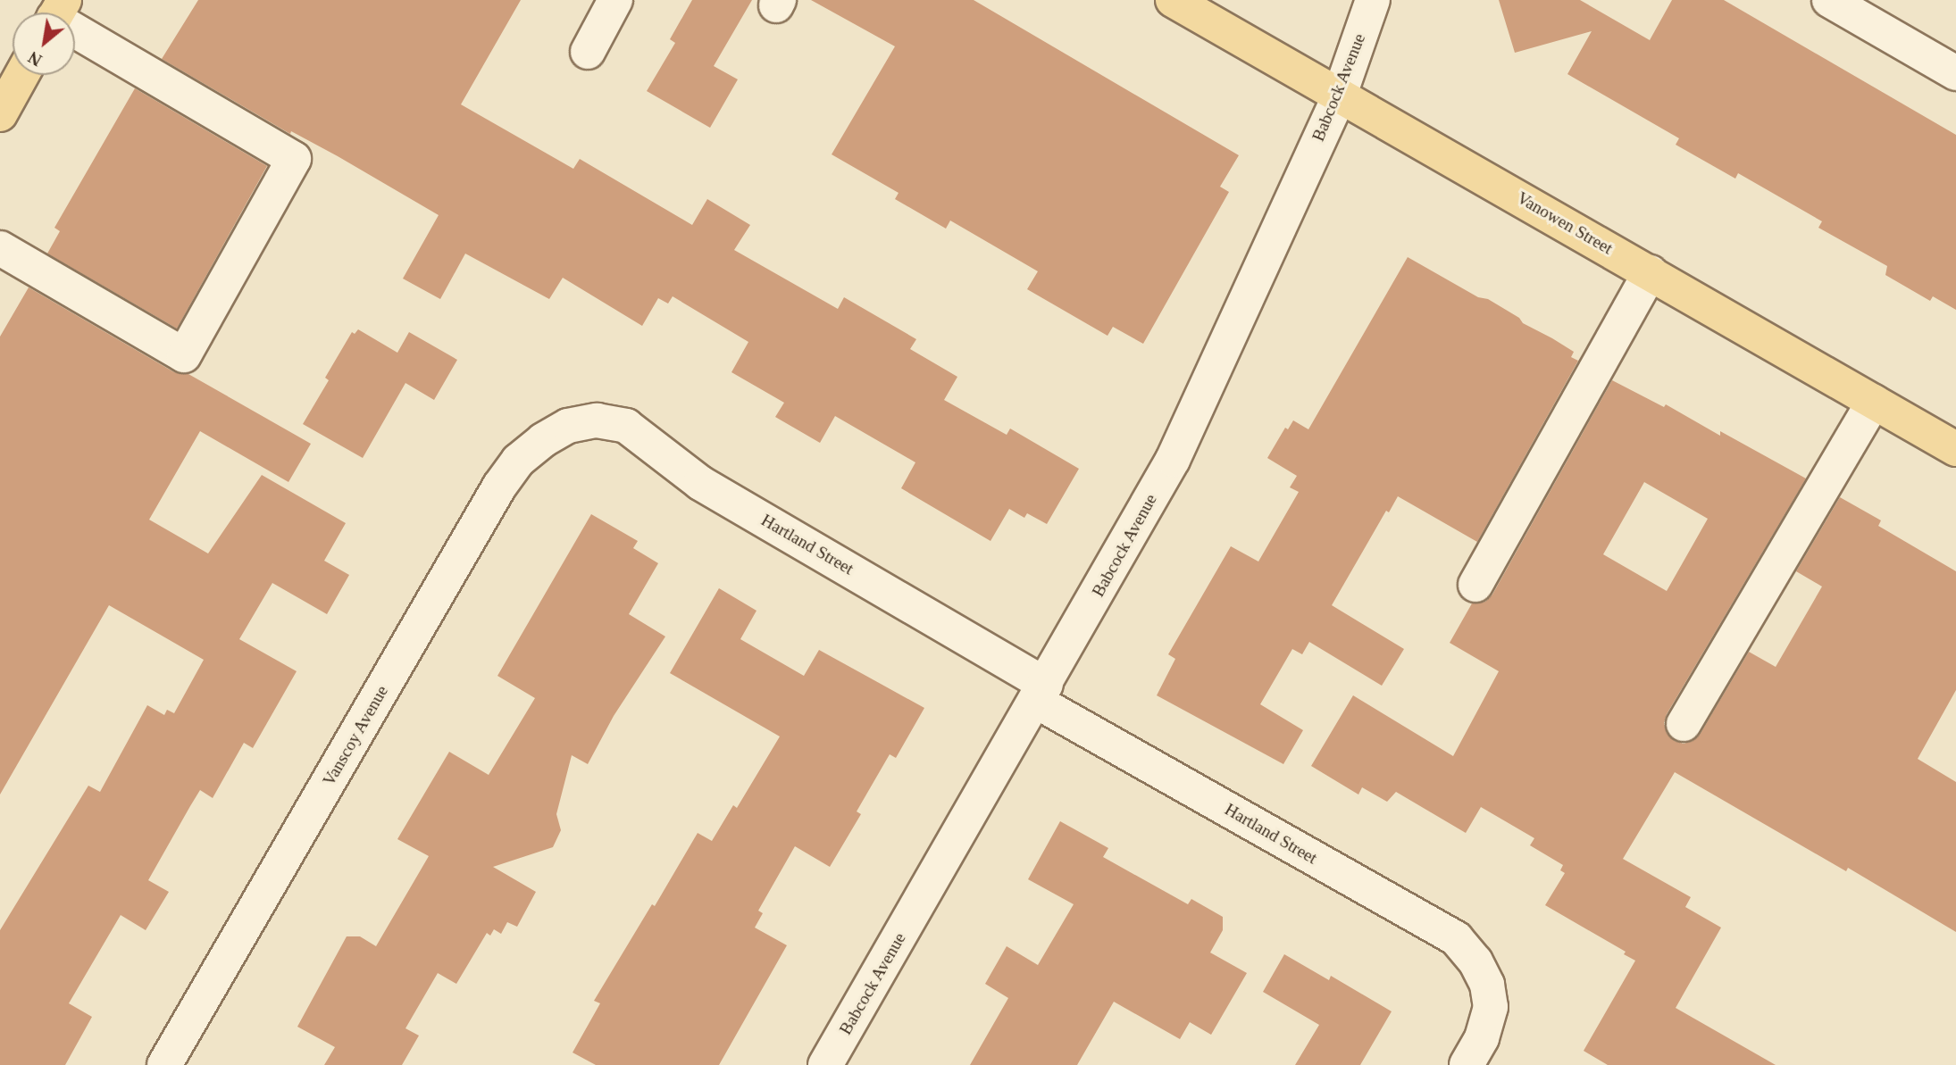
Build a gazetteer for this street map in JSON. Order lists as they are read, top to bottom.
{
  "streets": {
    "main road": ["Vanowen Street"],
    "street": ["Babcock Avenue", "Hartland Street", "Vanscoy Avenue"]
  },
  "crossings": [
    ["Babcock Avenue", "Vanowen Street"],
    ["Babcock Avenue", "Hartland Street"],
    ["Hartland Street", "Vanscoy Avenue"]
  ],
  "north": "bottom left"
}
